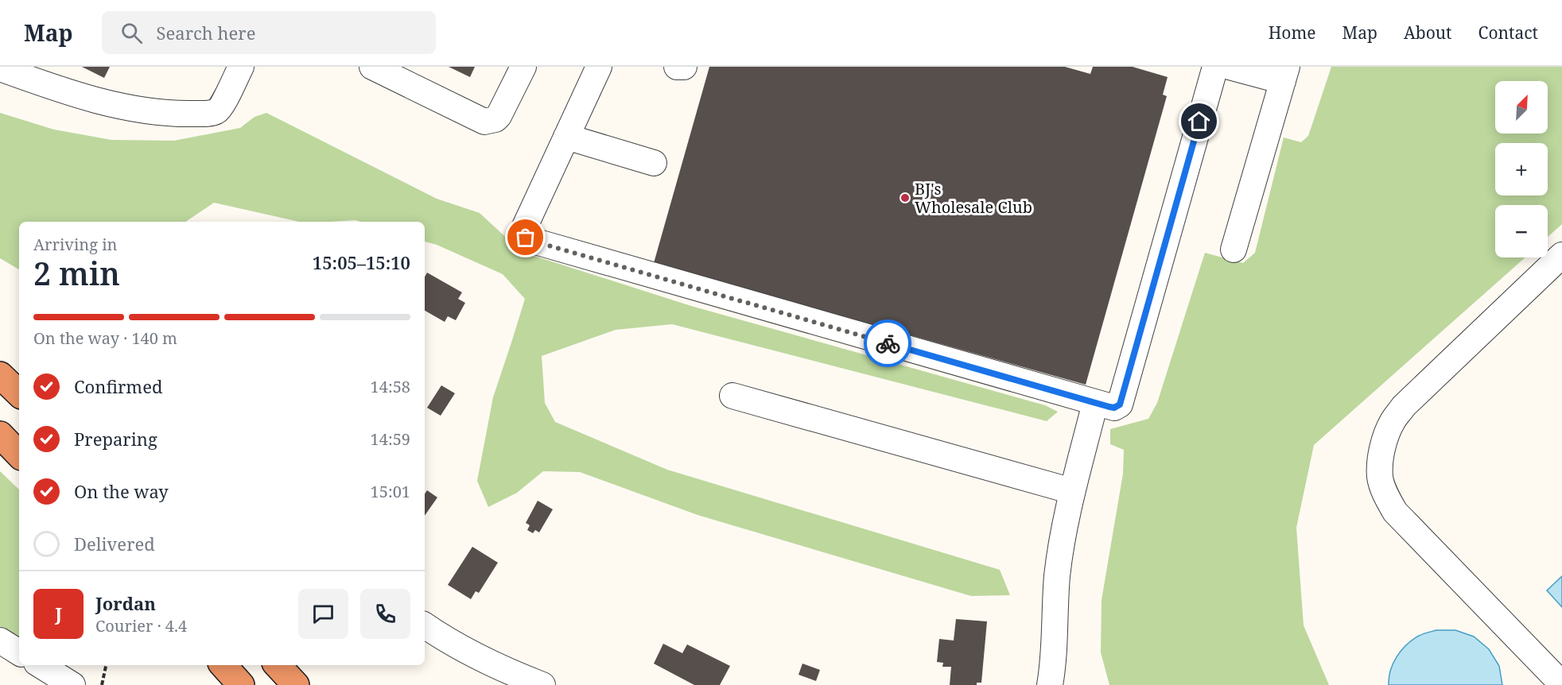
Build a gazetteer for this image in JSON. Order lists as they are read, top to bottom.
{
  "places": ["BJ's Wholesale Club"],
  "north": "top right",
  "page": {
    "header": "Map",
    "search": "Search here",
    "nav": [
      "Home",
      "Map",
      "About",
      "Contact"
    ],
    "map_buttons": ["+", "−"],
    "heading": ["2 min", "Arriving in", "15:05–15:10"],
    "panel": ["Jordan", "Courier · 4.4"],
    "bar": "On the way · 140 m",
    "list": [
      ["Confirmed", "14:58"],
      ["Preparing", "14:59"],
      ["On the way", "15:01"],
      "Delivered"
    ],
    "round": "J"
  }
}
